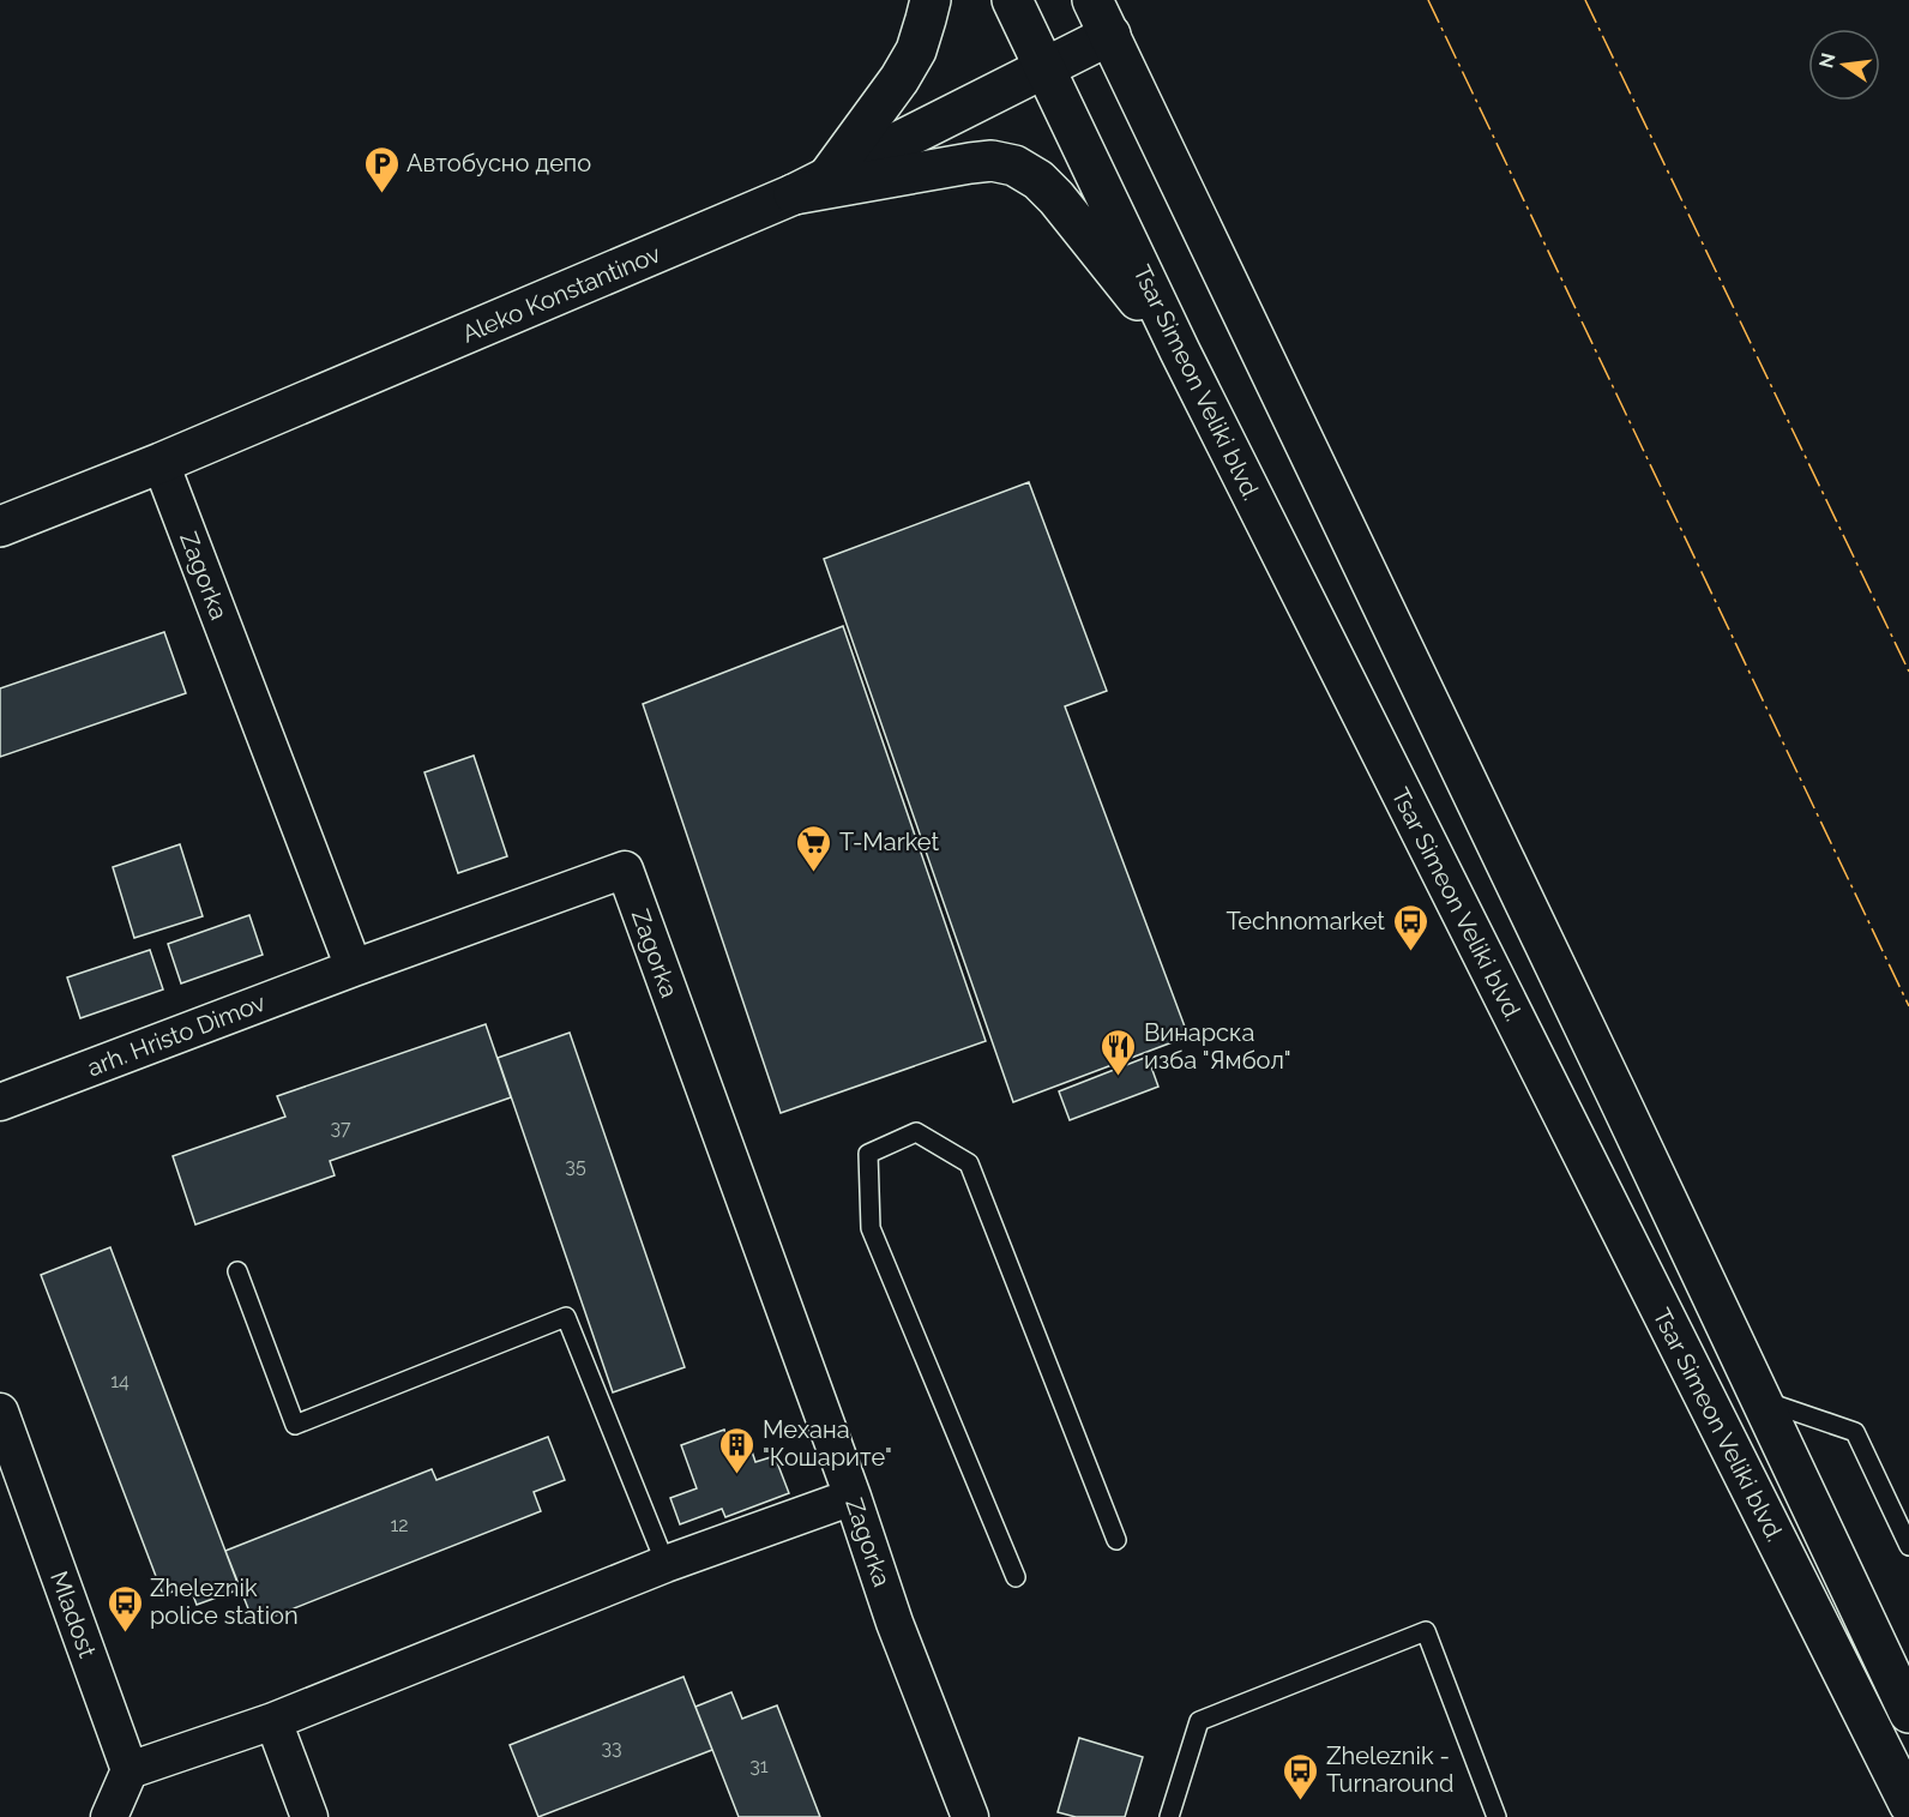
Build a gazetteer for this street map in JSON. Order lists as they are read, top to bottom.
{
  "streets": {
    "main road": ["Aleko Konstantinov", "Tsar Simeon Veliki blvd."],
    "street": ["Zagorka", "arh. Hristo Dimov", "Mladost"]
  },
  "crossings": [
    ["Aleko Konstantinov", "Tsar Simeon Veliki blvd."],
    ["Aleko Konstantinov", "Zagorka"],
    ["Zagorka", "arh. Hristo Dimov"]
  ],
  "places": {
    "parking": ["Автобусно депо"],
    "supermarket": ["T-Market"],
    "bus stop": ["Technomarket", "Zheleznik police station", "Zheleznik - Turnaround"],
    "restaurant": ["Винарска изба \"Ямбол\""],
    "building": ["Механа \"Кошарите\""]
  },
  "house_numbers": [
    "37",
    "35",
    "14",
    "12",
    "33",
    "31"
  ],
  "north": "left"
}
